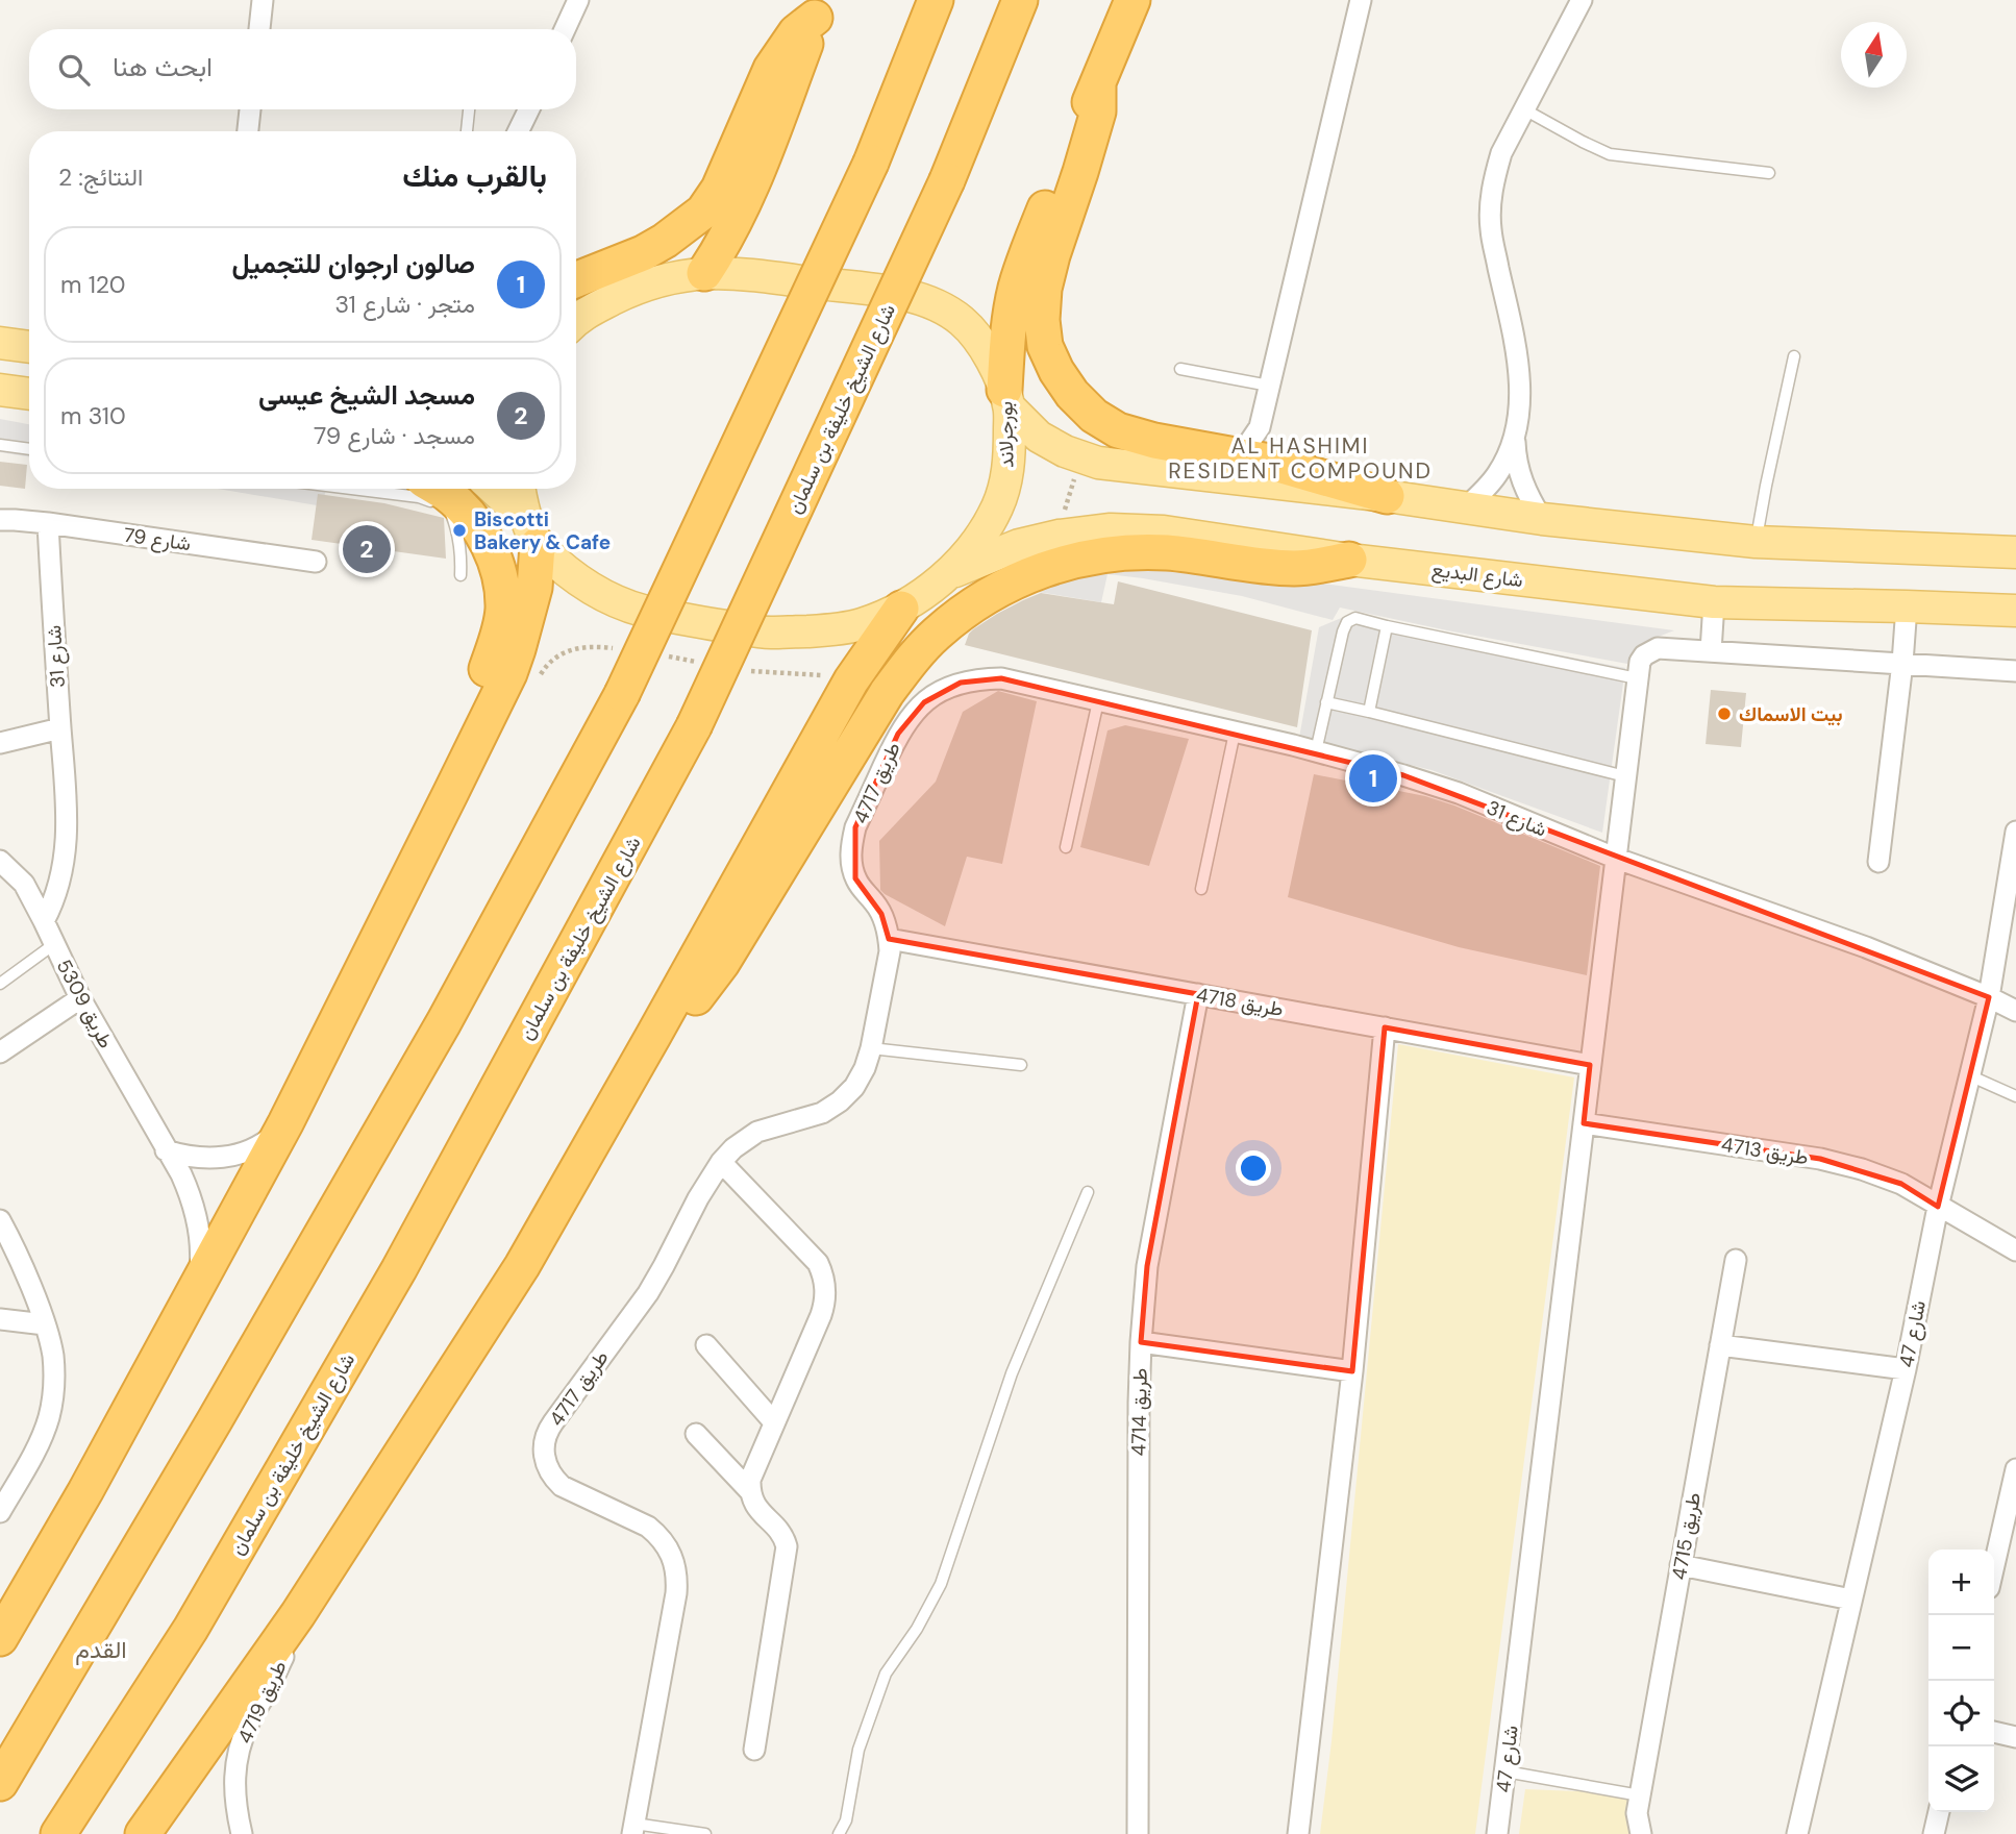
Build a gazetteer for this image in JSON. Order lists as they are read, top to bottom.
{
  "streets": {
    "highway": ["شارع الشيخ خليفة بن سلمان"],
    "main road": ["بورجرلاند", "شارع البديع"],
    "street": [
      "شارع 79",
      "شارع 31",
      "طريق 4717",
      "طريق 4718",
      "طريق 5309",
      "طريق 4713",
      "شارع 47",
      "طريق 4714",
      "طريق 4715",
      "طريق 4719"
    ]
  },
  "crossings": [
    ["بورجرلاند", "شارع البديع"],
    ["شارع 79", "شارع 31"],
    ["شارع 31", "طريق 4717"],
    ["شارع 31", "طريق 5309"],
    ["شارع 31", "شارع 47"],
    ["طريق 4717", "طريق 4718"],
    ["طريق 4718", "شارع 47"],
    ["طريق 4718", "طريق 4714"],
    ["طريق 4713", "شارع 47"]
  ],
  "districts": ["AL HASHIMI RESIDENT COMPOUND", "القدم"],
  "places": ["Biscotti Bakery & Cafe", "بيت الاسماك"],
  "north": "top",
  "page": {
    "search": "ابحث هنا",
    "heading": ["بالقرب منك", "النتائج: 2"],
    "list": [
      {
        "mark": "1",
        "name": "صالون ارجوان للتجميل",
        "note": "متجر · شارع 31",
        "value": "120 m"
      },
      {
        "mark": "2",
        "name": "مسجد الشيخ عيسى",
        "note": "مسجد · شارع 79",
        "value": "310 m"
      }
    ],
    "pins": ["2", "1"],
    "map_buttons": ["+", "−"]
  }
}
